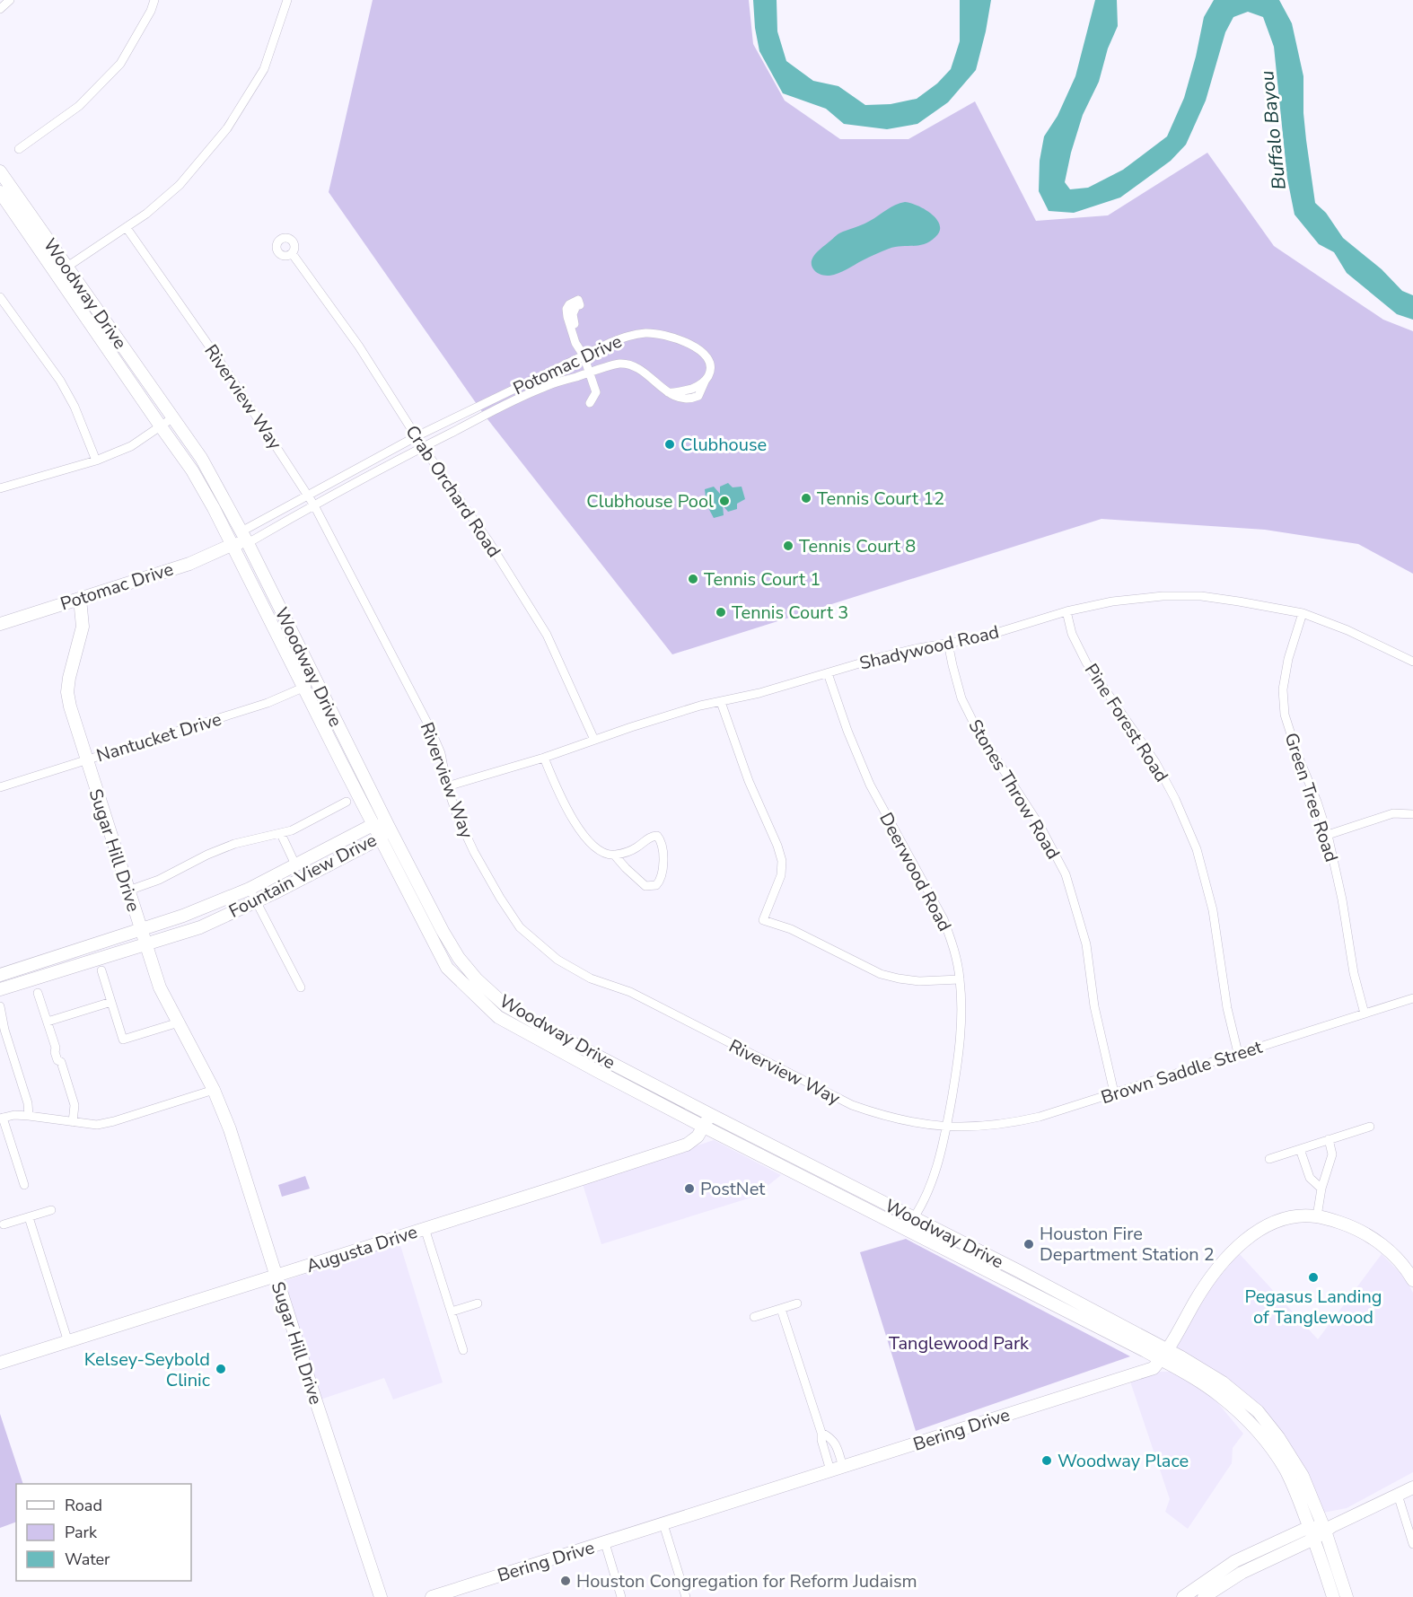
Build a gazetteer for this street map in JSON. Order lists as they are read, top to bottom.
{
  "streets": {
    "main road": [
      "Woodway Drive",
      "Potomac Drive",
      "Sugar Hill Drive",
      "Fountain View Drive",
      "Augusta Drive",
      "Bering Drive"
    ],
    "street": [
      "Riverview Way",
      "Crab Orchard Road",
      "Shadywood Road",
      "Pine Forest Road",
      "Nantucket Drive",
      "Stones Throw Road",
      "Green Tree Road",
      "Deerwood Road",
      "Brown Saddle Street"
    ]
  },
  "crossings": [
    ["Woodway Drive", "Potomac Drive"],
    ["Woodway Drive", "Nantucket Drive"],
    ["Woodway Drive", "Deerwood Road"],
    ["Woodway Drive", "Fountain View Drive"],
    ["Woodway Drive", "Augusta Drive"],
    ["Woodway Drive", "Bering Drive"],
    ["Potomac Drive", "Riverview Way"],
    ["Potomac Drive", "Crab Orchard Road"],
    ["Potomac Drive", "Sugar Hill Drive"],
    ["Riverview Way", "Shadywood Road"],
    ["Riverview Way", "Deerwood Road"],
    ["Riverview Way", "Brown Saddle Street"],
    ["Crab Orchard Road", "Shadywood Road"],
    ["Shadywood Road", "Pine Forest Road"],
    ["Shadywood Road", "Stones Throw Road"],
    ["Shadywood Road", "Green Tree Road"],
    ["Shadywood Road", "Deerwood Road"],
    ["Pine Forest Road", "Brown Saddle Street"],
    ["Nantucket Drive", "Sugar Hill Drive"],
    ["Stones Throw Road", "Brown Saddle Street"],
    ["Green Tree Road", "Brown Saddle Street"],
    ["Sugar Hill Drive", "Fountain View Drive"],
    ["Sugar Hill Drive", "Augusta Drive"],
    ["Deerwood Road", "Brown Saddle Street"]
  ],
  "water": ["Buffalo Bayou"],
  "parks": ["Tanglewood Park"],
  "places": [
    "Clubhouse",
    "Tennis Court 12",
    "Clubhouse Pool",
    "Tennis Court 8",
    "Tennis Court 1",
    "Tennis Court 3",
    "PostNet",
    "Houston Fire Department Station 2",
    "Pegasus Landing of Tanglewood",
    "Kelsey-Seybold Clinic",
    "Woodway Place",
    "Houston Congregation for Reform Judaism"
  ],
  "legend": ["Road", "Park", "Water"]
}
